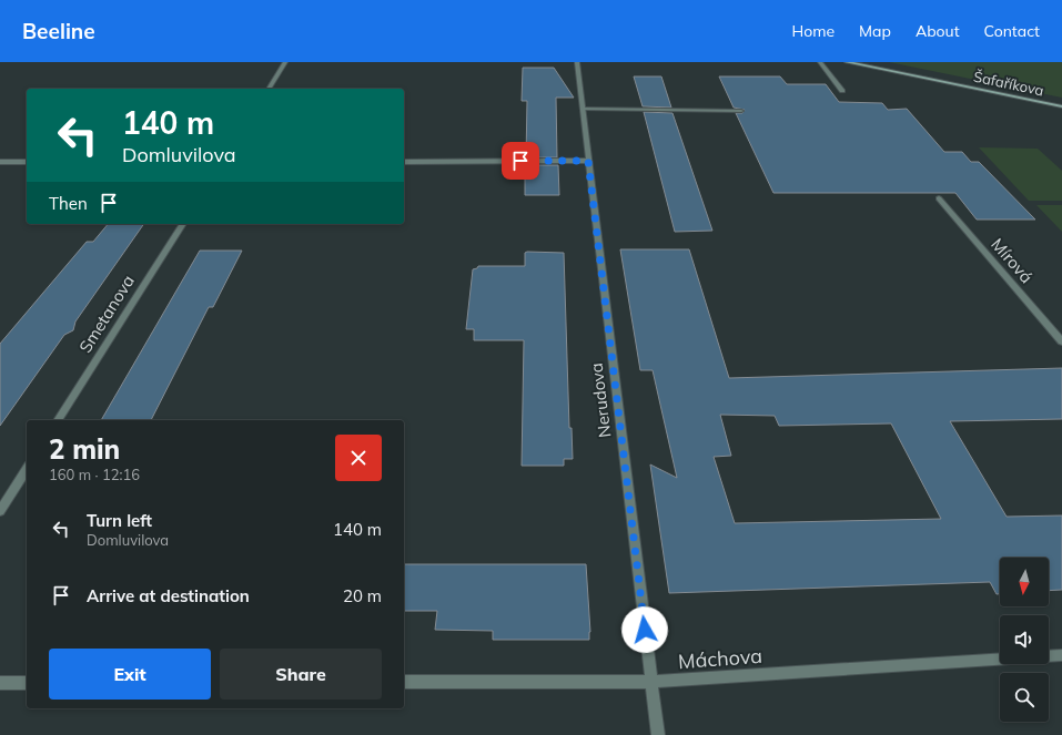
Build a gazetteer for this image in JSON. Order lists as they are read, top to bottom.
{
  "streets": {
    "street": [
      "Šafaříkova",
      "Mírová",
      "Smetanova",
      "Nerudova",
      "Máchova"
    ]
  },
  "crossings": [
    ["Nerudova", "Máchova"]
  ],
  "north": "bottom",
  "page": {
    "header": "Beeline",
    "nav": [
      "Home",
      "Map",
      "About",
      "Contact"
    ],
    "turn": ["140 m", "Domluvilova"],
    "then": "Then",
    "heading": ["2 min", "160 m · 12:16"],
    "list": [
      {
        "name": "Turn left",
        "note": "Domluvilova",
        "value": "140 m"
      },
      {
        "name": "Arrive at destination",
        "value": "20 m"
      }
    ],
    "buttons": ["Exit", "Share"]
  }
}
